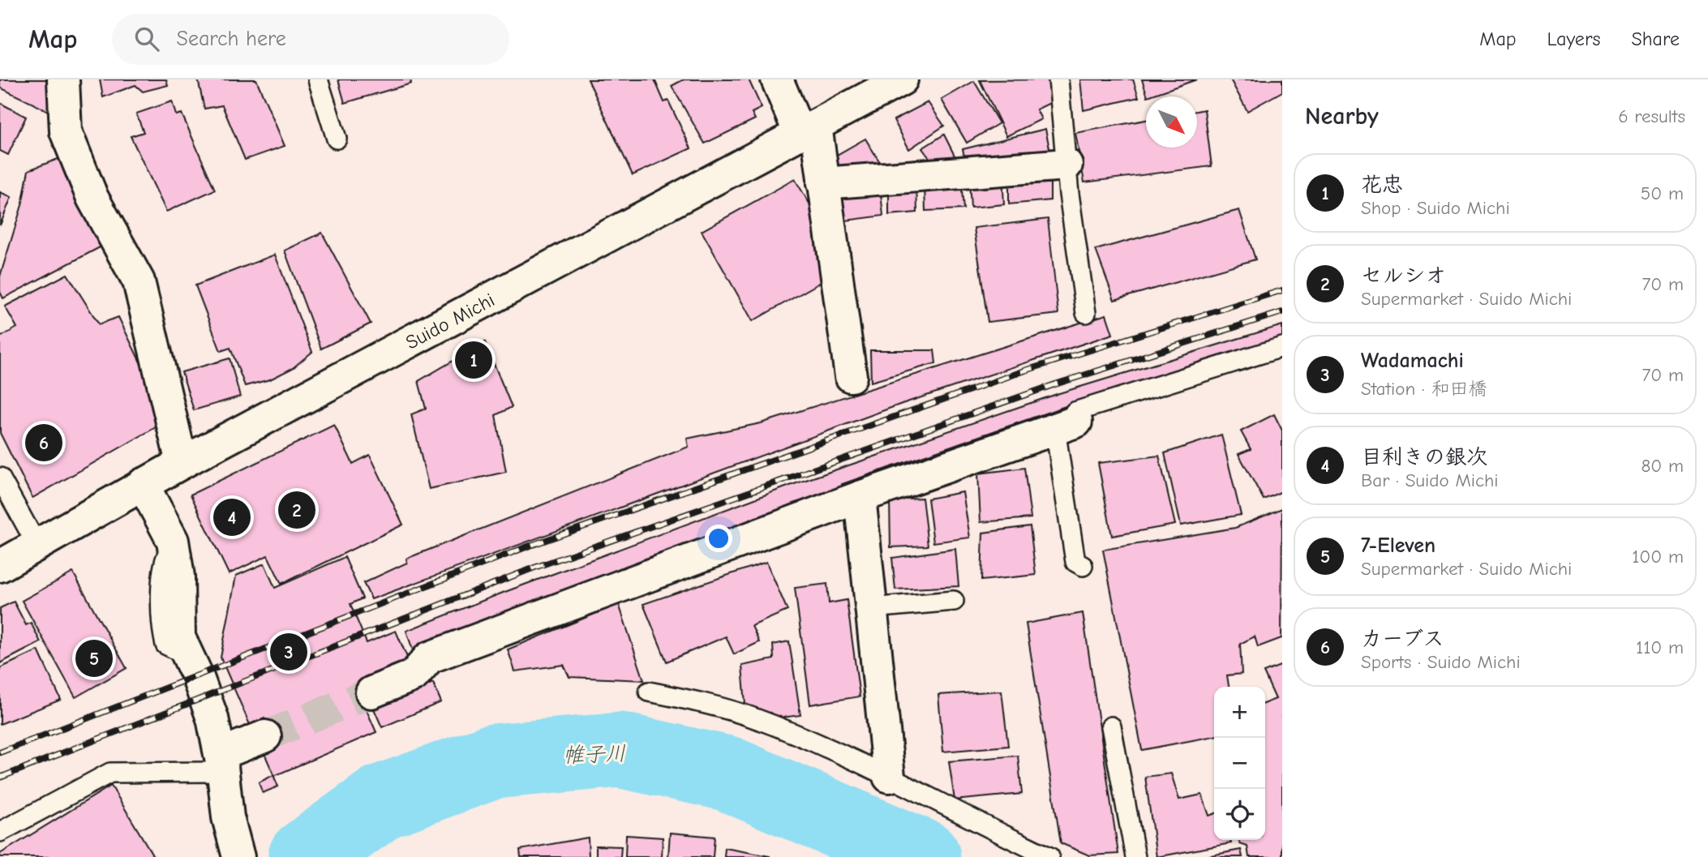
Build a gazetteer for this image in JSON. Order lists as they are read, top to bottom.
{
  "streets": {
    "street": ["Suido Michi"]
  },
  "water": ["帷子川"],
  "north": "bottom right",
  "page": {
    "header": "Map",
    "search": "Search here",
    "nav": ["Map", "Layers", "Share"],
    "heading": ["Nearby", "6 results"],
    "list": [
      {
        "mark": "1",
        "name": "花忠",
        "note": "Shop · Suido Michi",
        "value": "50 m"
      },
      {
        "mark": "2",
        "name": "セルシオ",
        "note": "Supermarket · Suido Michi",
        "value": "70 m"
      },
      {
        "mark": "3",
        "name": "Wadamachi",
        "note": "Station · 和田橋",
        "value": "70 m"
      },
      {
        "mark": "4",
        "name": "目利きの銀次",
        "note": "Bar · Suido Michi",
        "value": "80 m"
      },
      {
        "mark": "5",
        "name": "7-Eleven",
        "note": "Supermarket · Suido Michi",
        "value": "100 m"
      },
      {
        "mark": "6",
        "name": "カーブス",
        "note": "Sports · Suido Michi",
        "value": "110 m"
      }
    ],
    "pins": [
      "1",
      "6",
      "2",
      "4",
      "3",
      "5"
    ],
    "map_buttons": ["+", "−"]
  }
}
